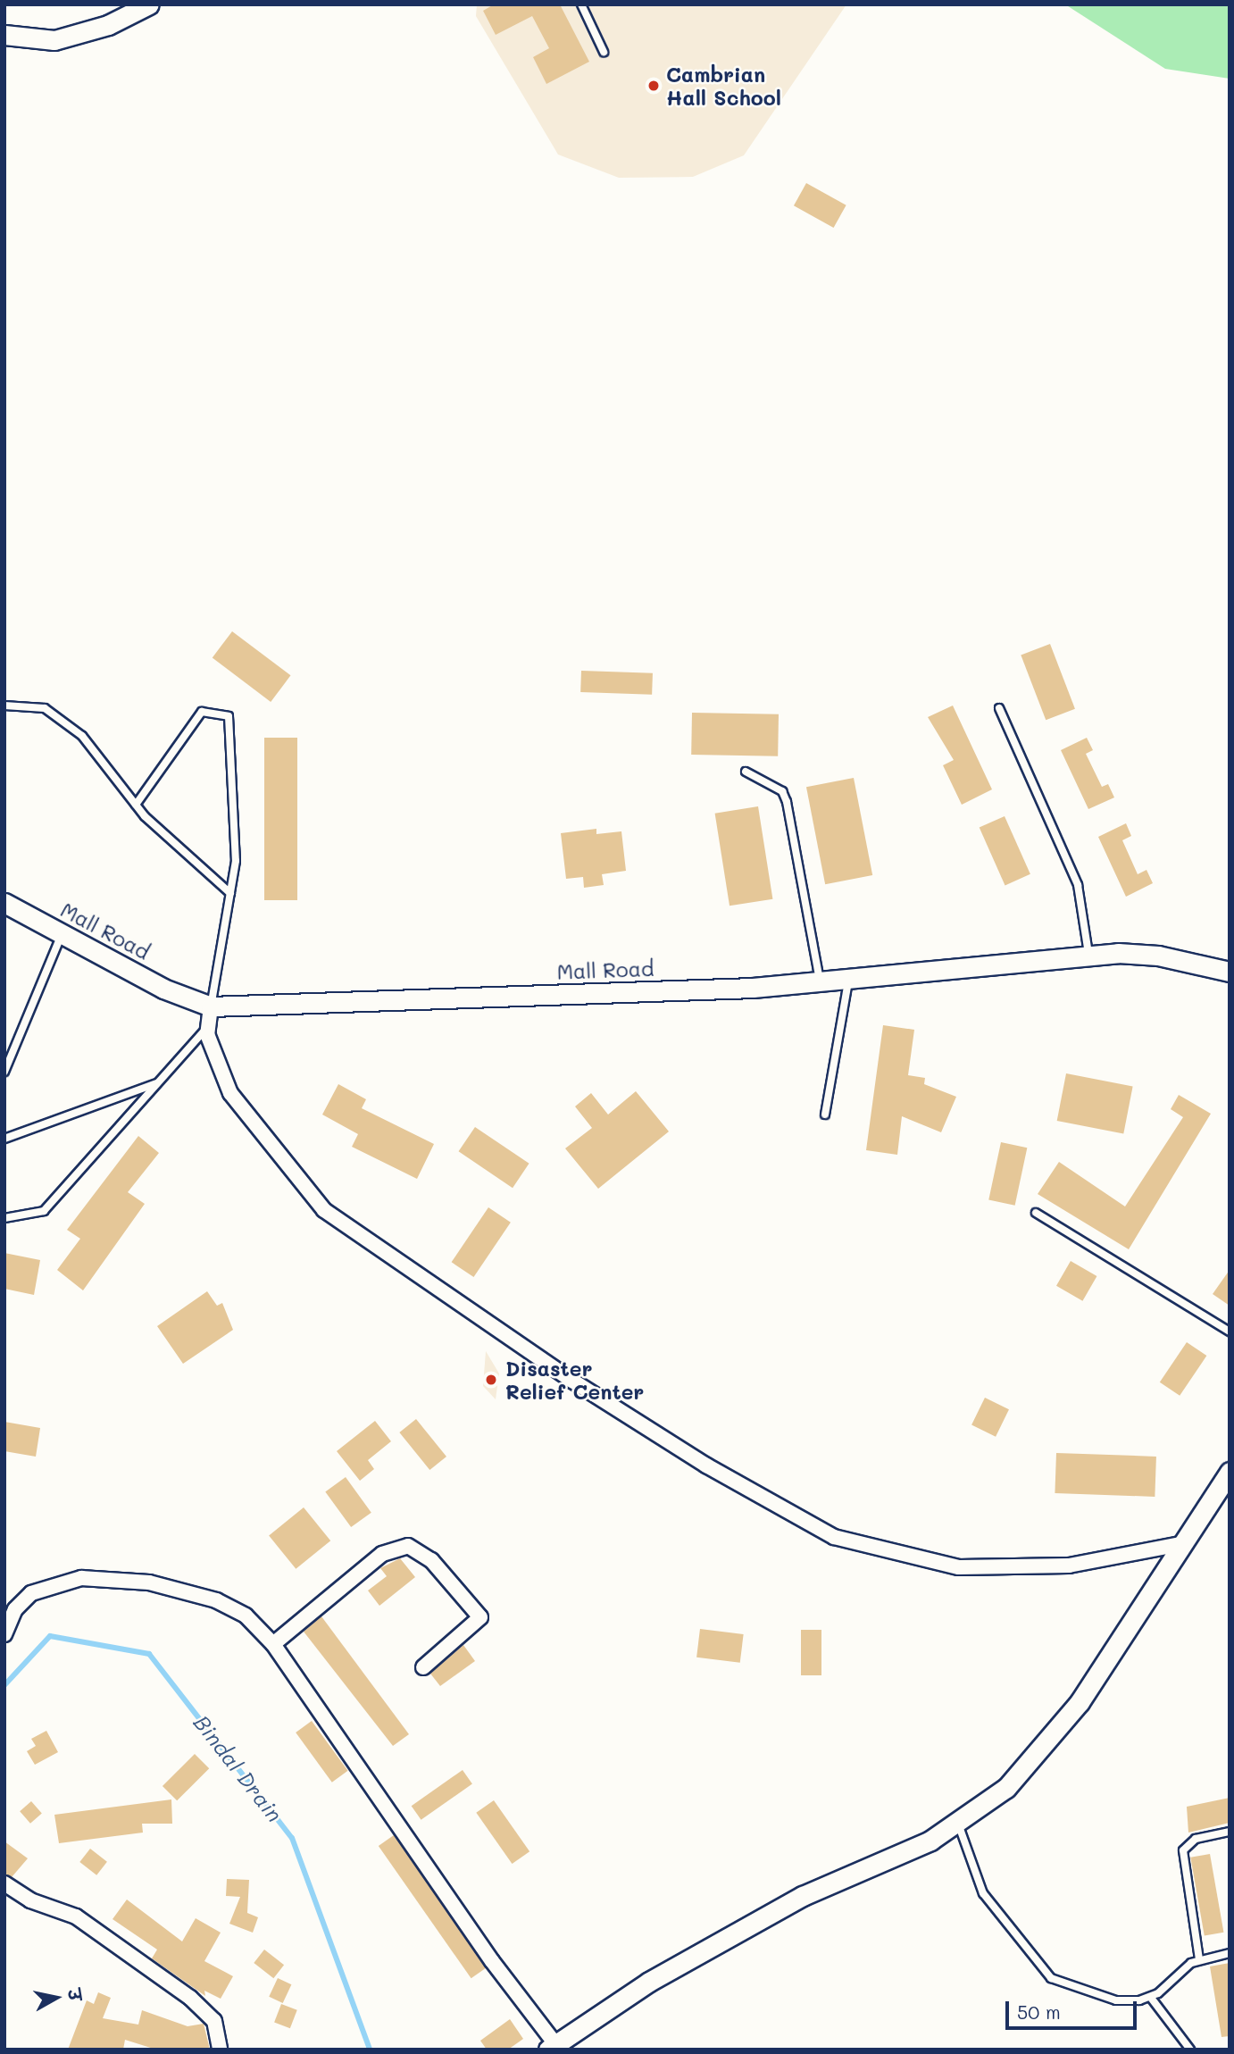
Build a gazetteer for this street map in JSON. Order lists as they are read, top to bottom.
{
  "streets": {
    "street": ["Mall Road"]
  },
  "water": ["Bindal Drain"],
  "places": ["Cambrian Hall School", "Disaster Relief Center"],
  "scale_bar": "50 m",
  "north": "right"
}
